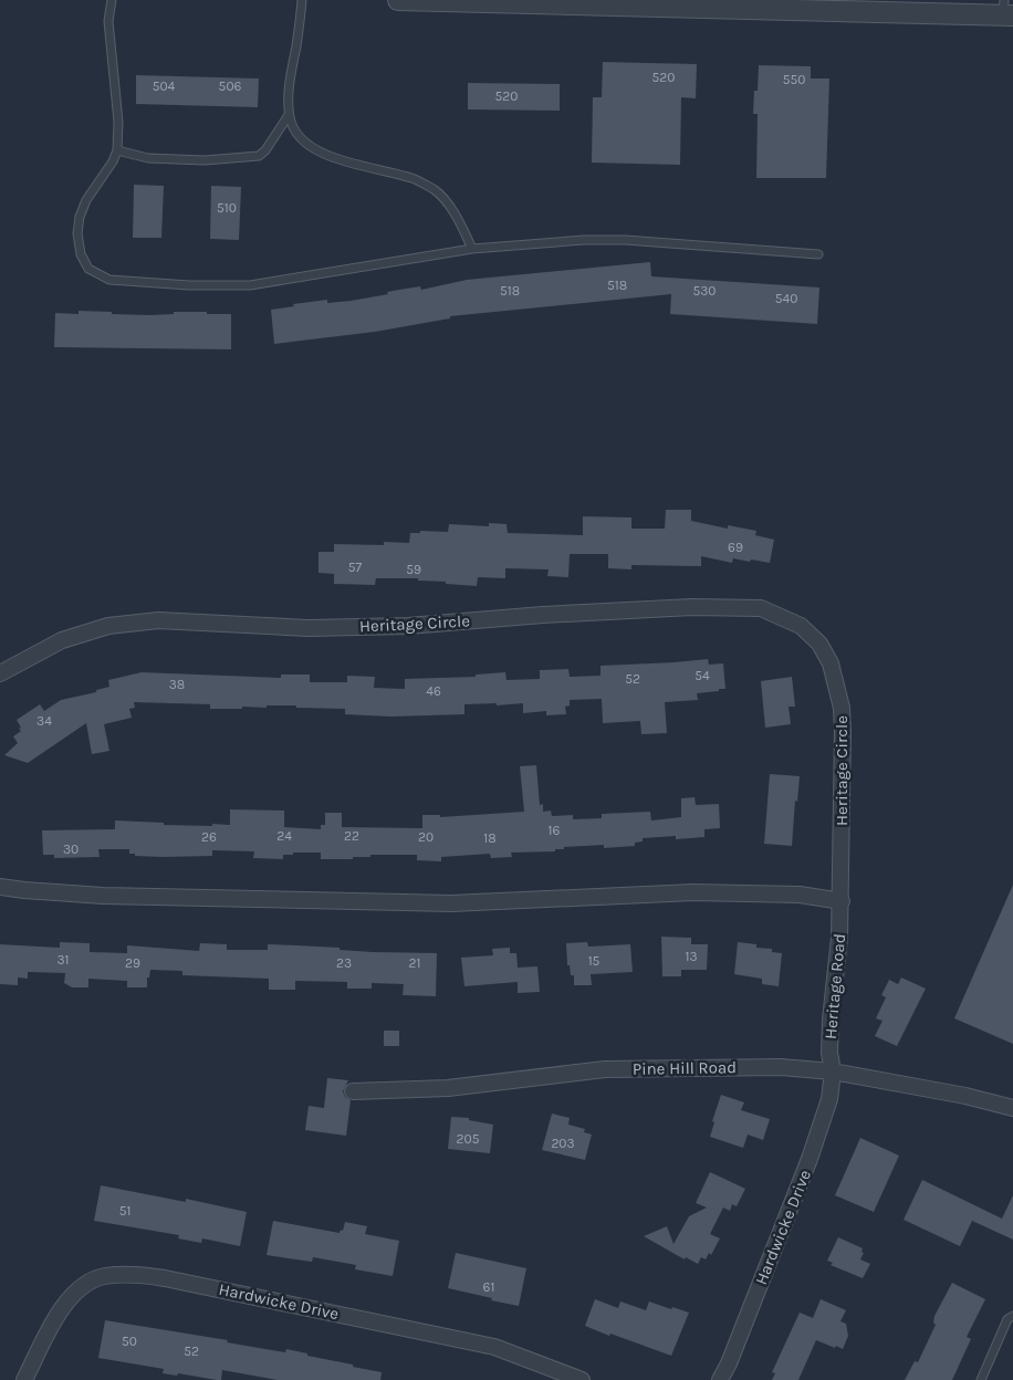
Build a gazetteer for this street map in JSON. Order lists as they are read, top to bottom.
{
  "streets": {
    "street": [
      "Heritage Circle",
      "Heritage Road",
      "Pine Hill Road",
      "Hardwicke Drive"
    ]
  },
  "crossings": [
    ["Heritage Circle", "Heritage Road"],
    ["Heritage Road", "Pine Hill Road"],
    ["Heritage Road", "Hardwicke Drive"],
    ["Pine Hill Road", "Hardwicke Drive"]
  ],
  "house_numbers": [
    "520",
    "550",
    "504",
    "506",
    "520",
    "510",
    "518",
    "518",
    "530",
    "540",
    "69",
    "57",
    "59",
    "54",
    "52",
    "38",
    "46",
    "34",
    "16",
    "24",
    "22",
    "26",
    "20",
    "18",
    "30",
    "13",
    "31",
    "15",
    "29",
    "23",
    "21",
    "205",
    "203",
    "51",
    "61",
    "50",
    "52"
  ]
}
